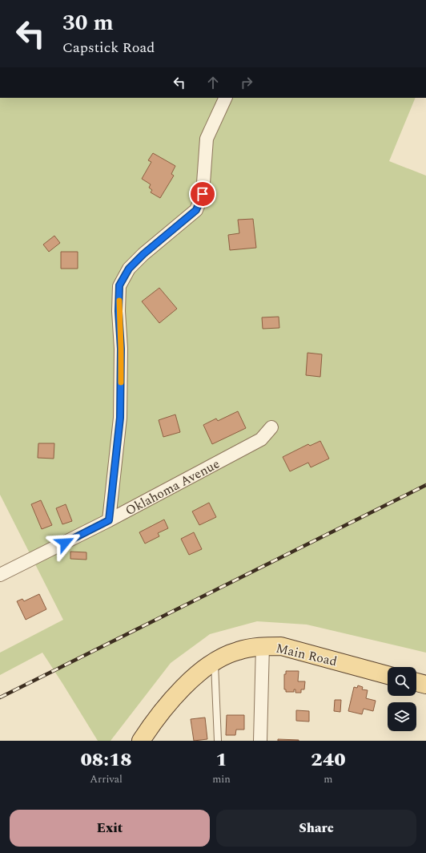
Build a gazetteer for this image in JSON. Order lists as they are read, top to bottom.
{
  "streets": {
    "main road": ["Main Road"],
    "street": ["Oklahoma Avenue"]
  },
  "page": {
    "turn": ["30 m", "Capstick Road"],
    "eta": [
      "08:18",
      "Arrival",
      "1",
      "min",
      "240",
      "m"
    ],
    "buttons": ["Exit", "Share"]
  }
}
